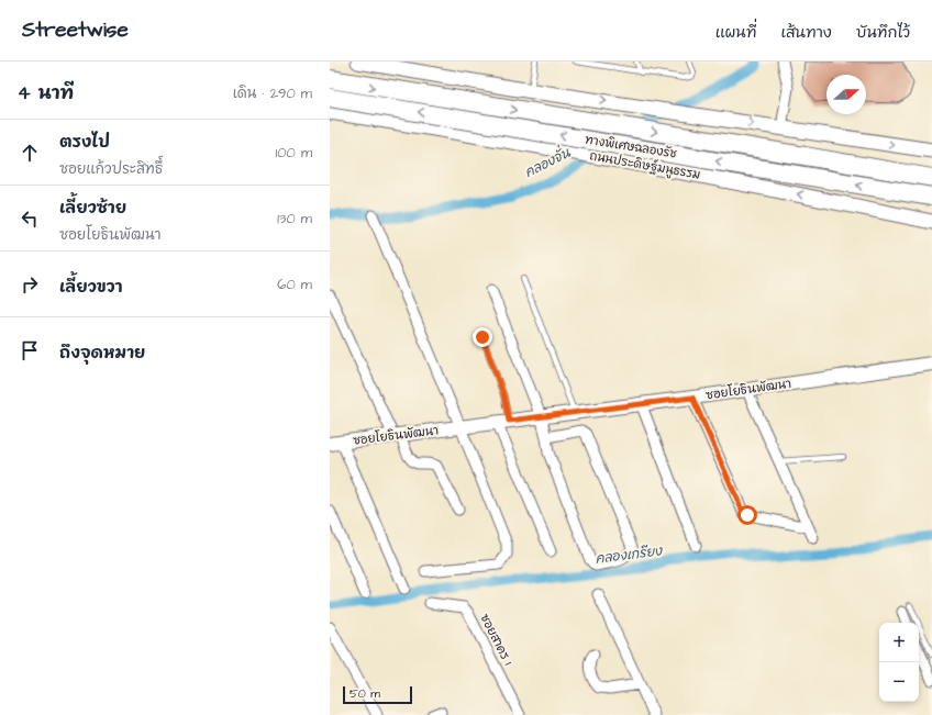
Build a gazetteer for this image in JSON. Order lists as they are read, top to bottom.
{
  "streets": {
    "highway": ["ทางพิเศษฉลองรัช"],
    "main road": ["ถนนประดิษฐ์มนูธรรม"],
    "street": ["ซอยโยธินพัฒนา", "ซอยสาคร 1"]
  },
  "water": ["คลองจั่น", "คลองเกรียง"],
  "scale_bar": "50 m",
  "north": "right",
  "page": {
    "header": "Streetwise",
    "nav": ["แผนที่", "เส้นทาง", "บันทึกไว้"],
    "heading": ["4 นาที", "เดิน · 290 m"],
    "list": [
      ["ตรงไป", "ซอยแก้วประสิทธื์", "100 m"],
      ["เลี้ยวซ้าย", "ซอยโยธินพัฒนา", "130 m"],
      ["เลี้ยวขวา", "60 m"],
      "ถึงจุดหมาย"
    ],
    "map_buttons": ["+", "−"],
    "scale": "50 m"
  }
}
